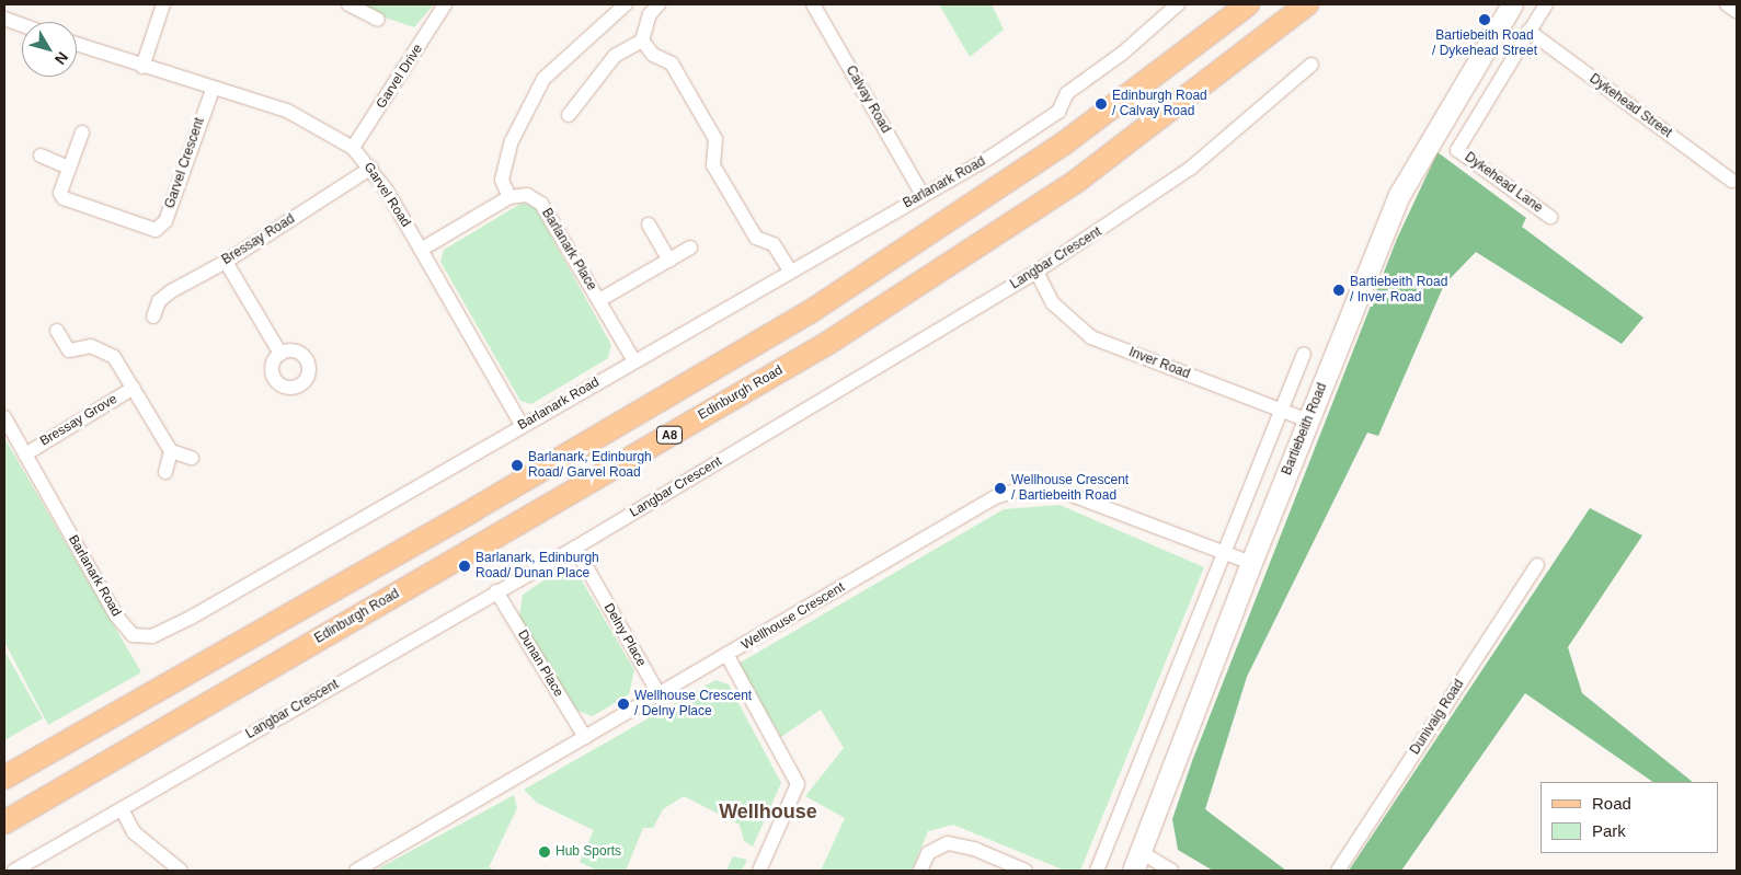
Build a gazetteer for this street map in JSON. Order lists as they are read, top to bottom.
{
  "streets": {
    "main road": ["Edinburgh Road", "A8"],
    "street": [
      "Garvel Drive",
      "Calvay Road",
      "Dykehead Street",
      "Garvel Crescent",
      "Barlanark Road",
      "Dykehead Lane",
      "Garvel Road",
      "Bressay Road",
      "Barlanark Place",
      "Langbar Crescent",
      "Inver Road",
      "Bressay Grove",
      "Bartiebeith Road",
      "Wellhouse Crescent",
      "Delny Place",
      "Dunan Place",
      "Dunivaig Road"
    ]
  },
  "crossings": [
    ["Garvel Drive", "Garvel Road"],
    ["Calvay Road", "Barlanark Road"],
    ["Dykehead Street", "Dykehead Lane"],
    ["Garvel Crescent", "Garvel Road"],
    ["Barlanark Road", "Garvel Road"],
    ["Barlanark Road", "Barlanark Place"],
    ["Barlanark Road", "Bressay Grove"],
    ["Garvel Road", "Bressay Road"],
    ["Langbar Crescent", "Inver Road"],
    ["Langbar Crescent", "Delny Place"],
    ["Langbar Crescent", "Dunan Place"],
    ["Inver Road", "Bartiebeith Road"],
    ["Bartiebeith Road", "Wellhouse Crescent"],
    ["Wellhouse Crescent", "Delny Place"],
    ["Wellhouse Crescent", "Dunan Place"]
  ],
  "districts": ["Wellhouse"],
  "places": [
    "Bartiebeith Road / Dykehead Street",
    "Edinburgh Road / Calvay Road",
    "Bartiebeith Road / Inver Road",
    "Barlanark, Edinburgh Road/ Garvel Road",
    "Wellhouse Crescent / Bartiebeith Road",
    "Barlanark, Edinburgh Road/ Dunan Place",
    "Wellhouse Crescent / Delny Place",
    "Hub Sports"
  ],
  "legend": ["Road", "Park"],
  "north": "bottom right"
}
